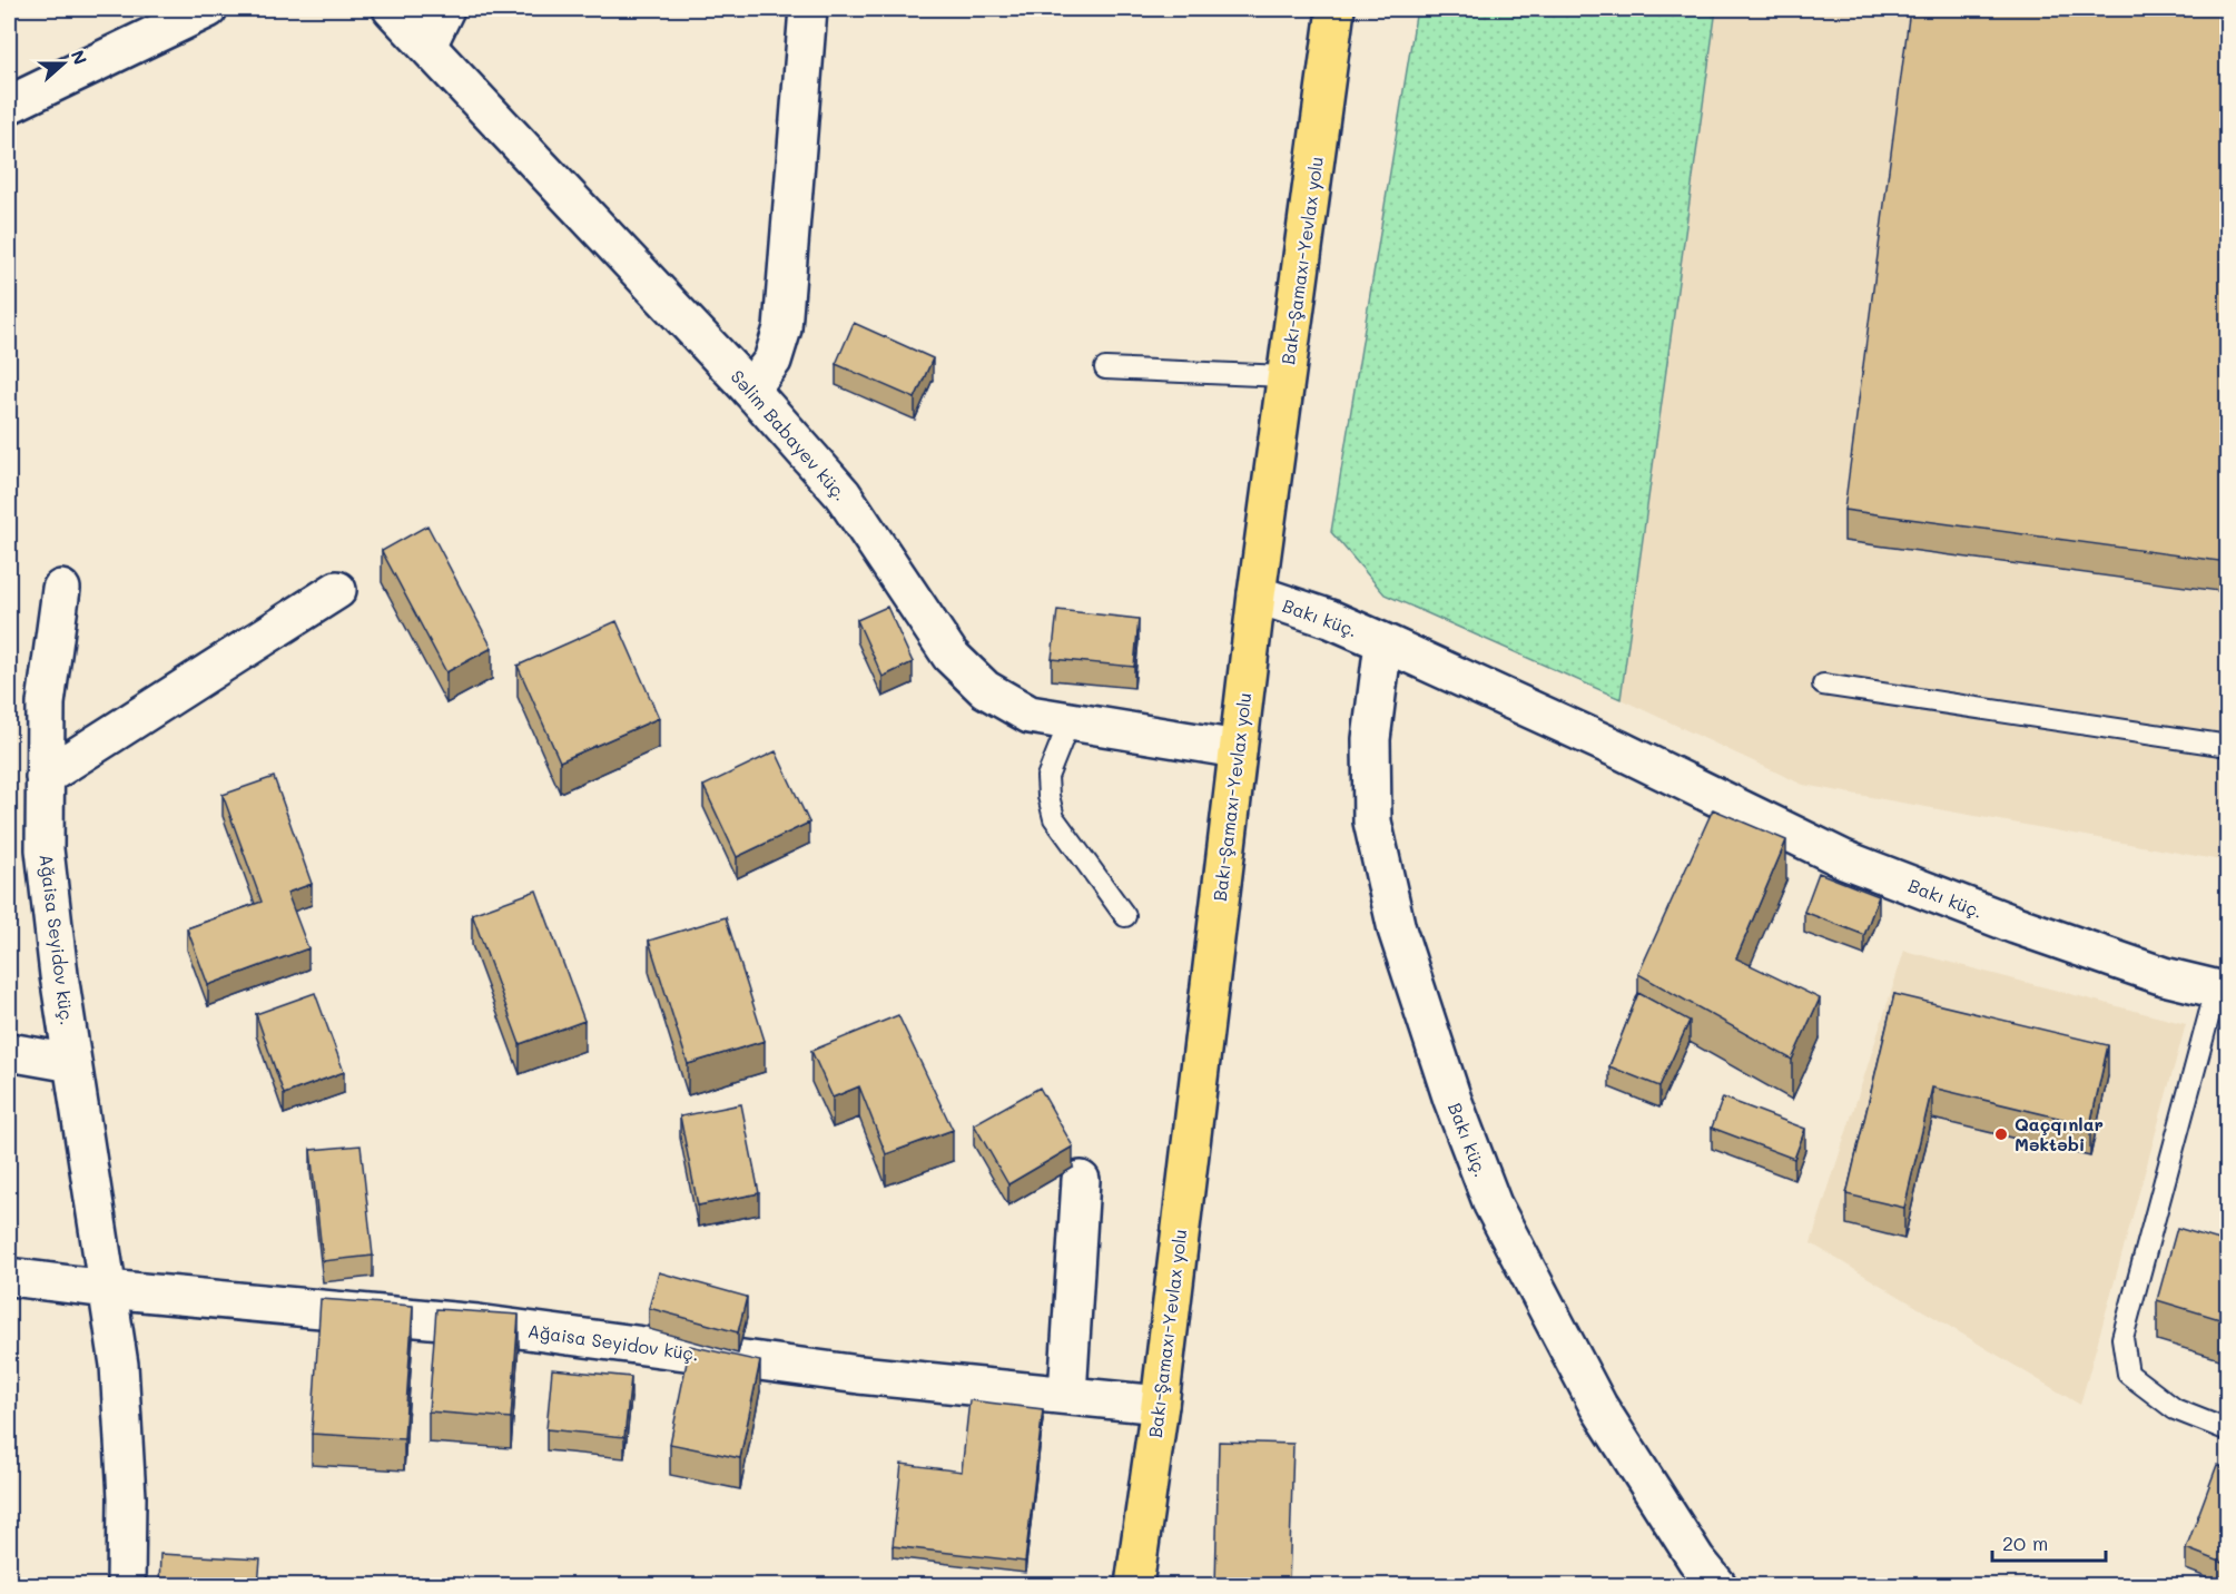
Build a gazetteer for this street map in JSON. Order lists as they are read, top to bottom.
{
  "streets": {
    "highway": ["Bakı-Şamaxı-Yevlax yolu"],
    "street": ["Səlim Babayev küç.", "Bakı küç.", "Ağaisa Seyidov küç."]
  },
  "crossings": [
    ["Bakı-Şamaxı-Yevlax yolu", "Səlim Babayev küç."],
    ["Bakı-Şamaxı-Yevlax yolu", "Bakı küç."],
    ["Bakı-Şamaxı-Yevlax yolu", "Ağaisa Seyidov küç."]
  ],
  "places": ["Qaçqınlar Məktəbi"],
  "scale_bar": "20 m",
  "north": "right"
}
